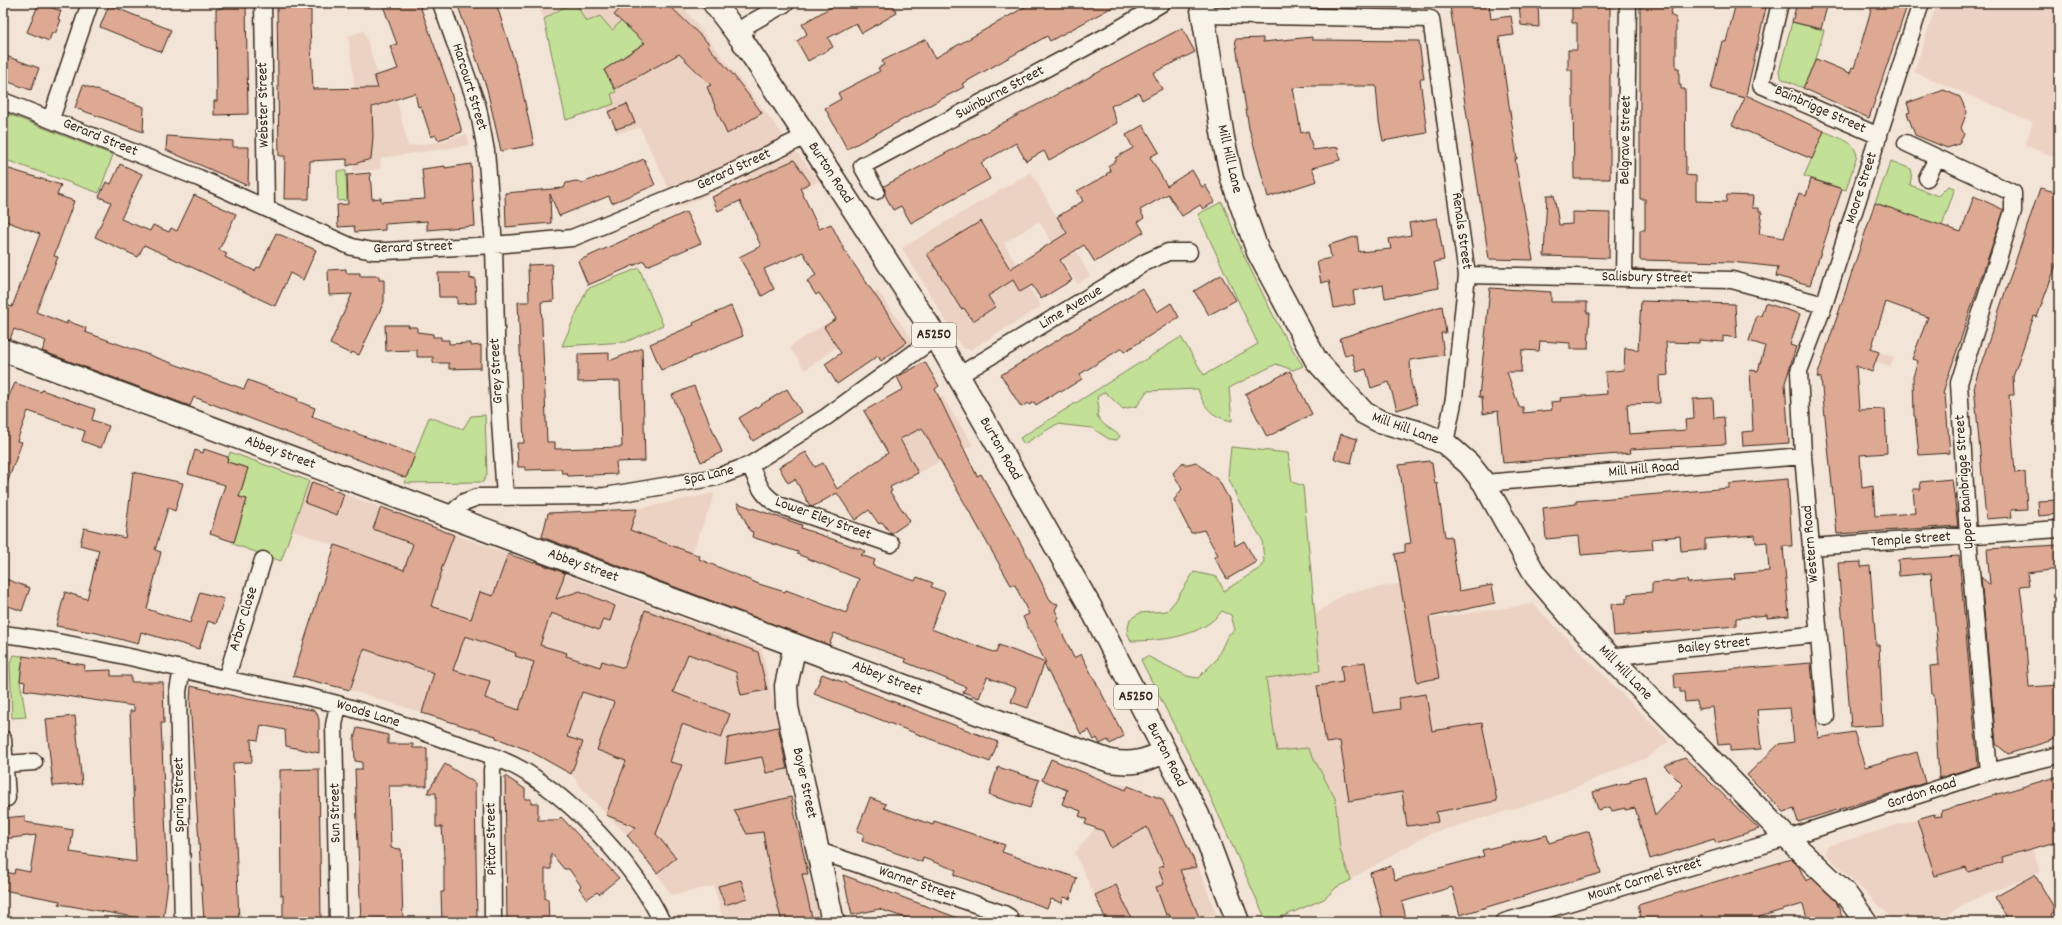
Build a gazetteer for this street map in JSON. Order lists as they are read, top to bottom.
{
  "streets": {
    "street": [
      "Harcourt Street",
      "Swinburne Street",
      "Webster Street",
      "Bainbrigge Street",
      "Gerard Street",
      "Belgrave Street",
      "Mill Hill Lane",
      "Burton Road",
      "Moore Street",
      "Renals Street",
      "Salisbury Street",
      "Lime Avenue",
      "A5250",
      "Grey Street",
      "Abbey Street",
      "Mill Hill Road",
      "Spa Lane",
      "Upper Bainbrigge Street",
      "Lower Eley Street",
      "Temple Street",
      "Western Road",
      "Arbor Close",
      "Bailey Street",
      "Woods Lane",
      "Boyer Street",
      "Gordon Road",
      "Spring Street",
      "Sun Street",
      "Pittar Street",
      "Mount Carmel Street",
      "Warner Street"
    ]
  },
  "crossings": [
    ["Harcourt Street", "Gerard Street"],
    ["Harcourt Street", "Grey Street"],
    ["Webster Street", "Gerard Street"],
    ["Bainbrigge Street", "Moore Street"],
    ["Gerard Street", "Burton Road"],
    ["Gerard Street", "Grey Street"],
    ["Belgrave Street", "Salisbury Street"],
    ["Mill Hill Lane", "Renals Street"],
    ["Mill Hill Lane", "Mill Hill Road"],
    ["Mill Hill Lane", "Bailey Street"],
    ["Mill Hill Lane", "Gordon Road"],
    ["Mill Hill Lane", "Mount Carmel Street"],
    ["Burton Road", "Lime Avenue"],
    ["Burton Road", "Abbey Street"],
    ["Burton Road", "Spa Lane"],
    ["Moore Street", "Salisbury Street"],
    ["Moore Street", "Western Road"],
    ["Renals Street", "Salisbury Street"],
    ["Grey Street", "Spa Lane"],
    ["Abbey Street", "Spa Lane"],
    ["Abbey Street", "Boyer Street"],
    ["Mill Hill Road", "Western Road"],
    ["Spa Lane", "Lower Eley Street"],
    ["Upper Bainbrigge Street", "Temple Street"],
    ["Upper Bainbrigge Street", "Gordon Road"],
    ["Temple Street", "Western Road"],
    ["Western Road", "Bailey Street"],
    ["Arbor Close", "Woods Lane"],
    ["Woods Lane", "Spring Street"],
    ["Woods Lane", "Sun Street"],
    ["Woods Lane", "Pittar Street"],
    ["Boyer Street", "Warner Street"],
    ["Gordon Road", "Mount Carmel Street"]
  ]
}
